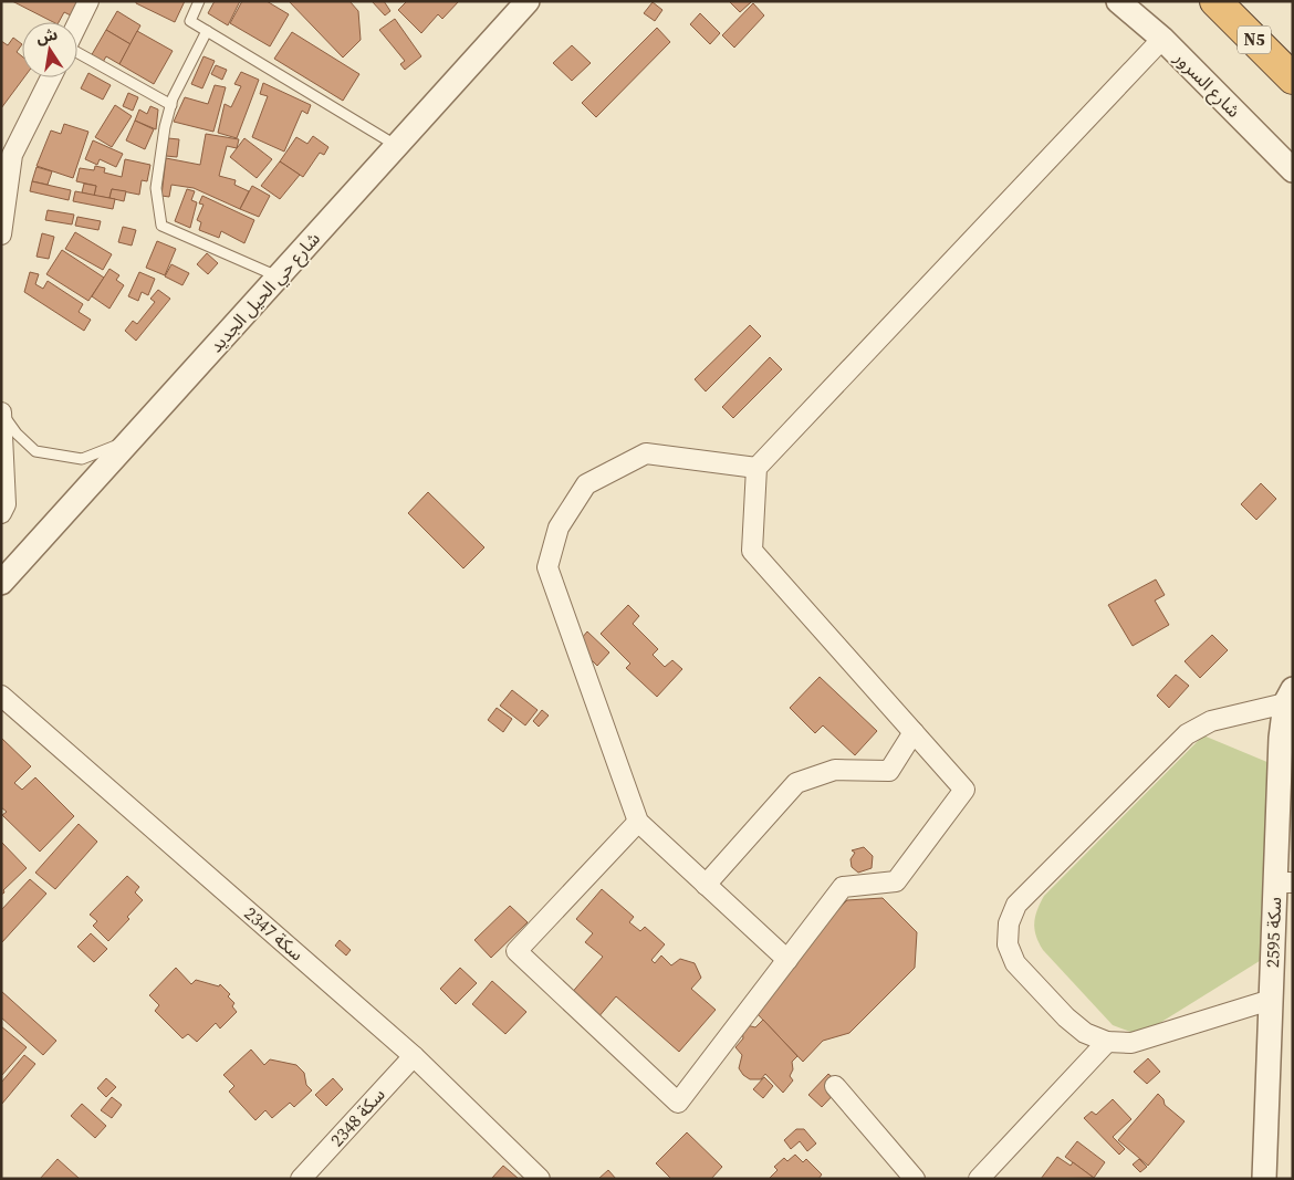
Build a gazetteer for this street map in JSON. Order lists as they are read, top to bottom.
{
  "streets": {
    "highway": ["N5"],
    "street": [
      "شارع السرور",
      "شارع حي الحيل الجديد",
      "سكة 2595",
      "سكة 2347",
      "سكة 2348"
    ]
  },
  "crossings": [
    ["سكة 2347", "سكة 2348"]
  ],
  "north": "top"
}
